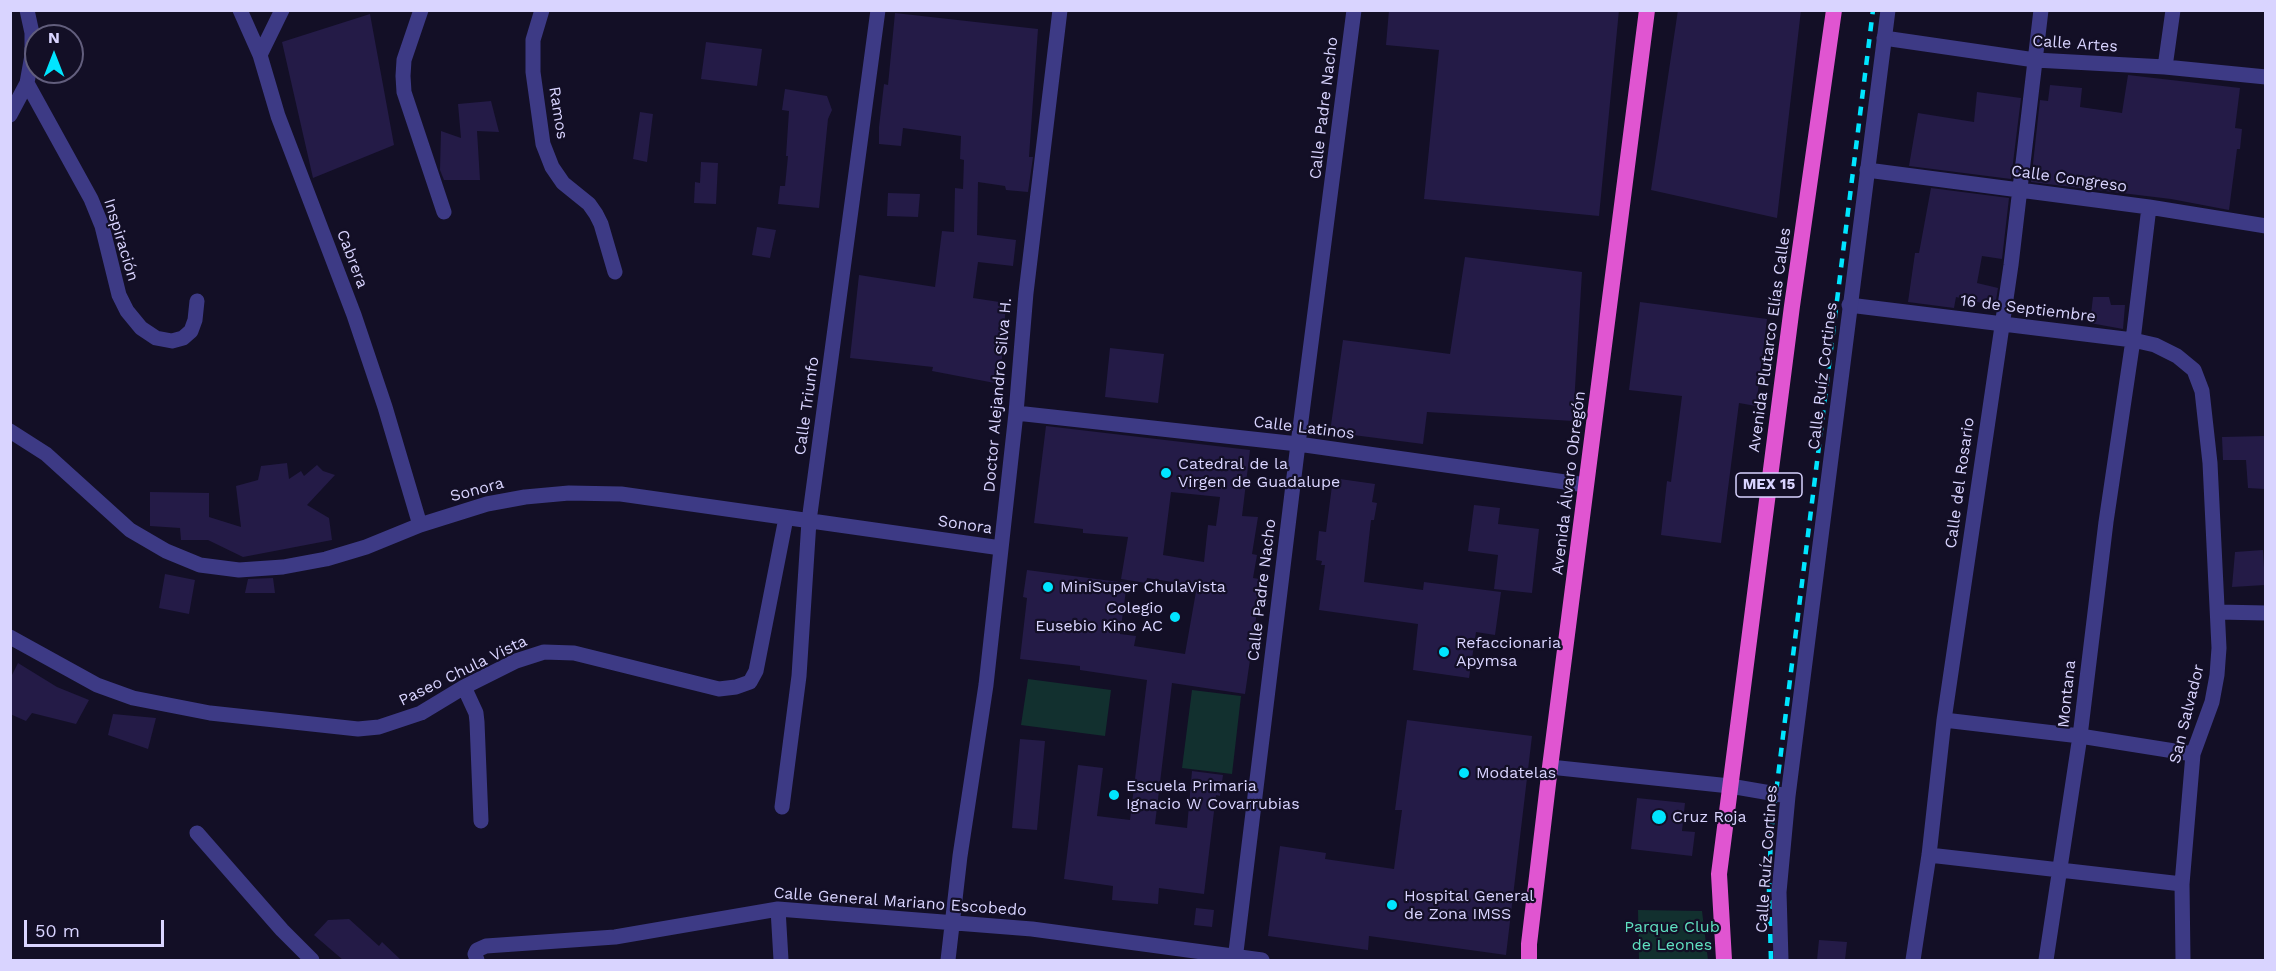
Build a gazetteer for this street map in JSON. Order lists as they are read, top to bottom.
{
  "streets": {
    "highway": ["Avenida Plutarco Elías Calles", "Avenida Álvaro Obregón", "MEX 15"],
    "street": [
      "Calle Artes",
      "Calle Padre Nacho",
      "Ramos",
      "Calle Congreso",
      "Inspiración",
      "Cabrera",
      "16 de Septiembre",
      "Calle Ruíz Cortines",
      "Doctor Alejandro Silva H.",
      "Calle Triunfo",
      "Calle Latinos",
      "Calle del Rosario",
      "Sonora",
      "Paseo Chula Vista",
      "Montana",
      "San Salvador",
      "Calle General Mariano Escobedo"
    ]
  },
  "crossings": [
    ["Calle Artes", "Calle Ruíz Cortines"],
    ["Calle Artes", "Calle del Rosario"],
    ["Calle Padre Nacho", "Calle Latinos"],
    ["Calle Padre Nacho", "Calle General Mariano Escobedo"],
    ["Calle Congreso", "Calle Ruíz Cortines"],
    ["Calle Congreso", "Calle del Rosario"],
    ["Calle Congreso", "Montana"],
    ["Cabrera", "Sonora"],
    ["16 de Septiembre", "Calle Ruíz Cortines"],
    ["16 de Septiembre", "Calle del Rosario"],
    ["16 de Septiembre", "Montana"],
    ["16 de Septiembre", "San Salvador"],
    ["Doctor Alejandro Silva H.", "Calle Latinos"],
    ["Doctor Alejandro Silva H.", "Sonora"],
    ["Doctor Alejandro Silva H.", "Calle General Mariano Escobedo"],
    ["Calle Triunfo", "Sonora"],
    ["Calle Latinos", "Avenida Álvaro Obregón"],
    ["Sonora", "Paseo Chula Vista"]
  ],
  "parks": ["Parque Club de Leones"],
  "places": [
    "Catedral de la Virgen de Guadalupe",
    "MiniSuper ChulaVista",
    "Colegio Eusebio Kino AC",
    "Refaccionaria Apymsa",
    "Modatelas",
    "Escuela Primaria Ignacio W Covarrubias",
    "Cruz Roja",
    "Hospital General de Zona IMSS"
  ],
  "scale_bar": "50 m",
  "north": "top"
}
